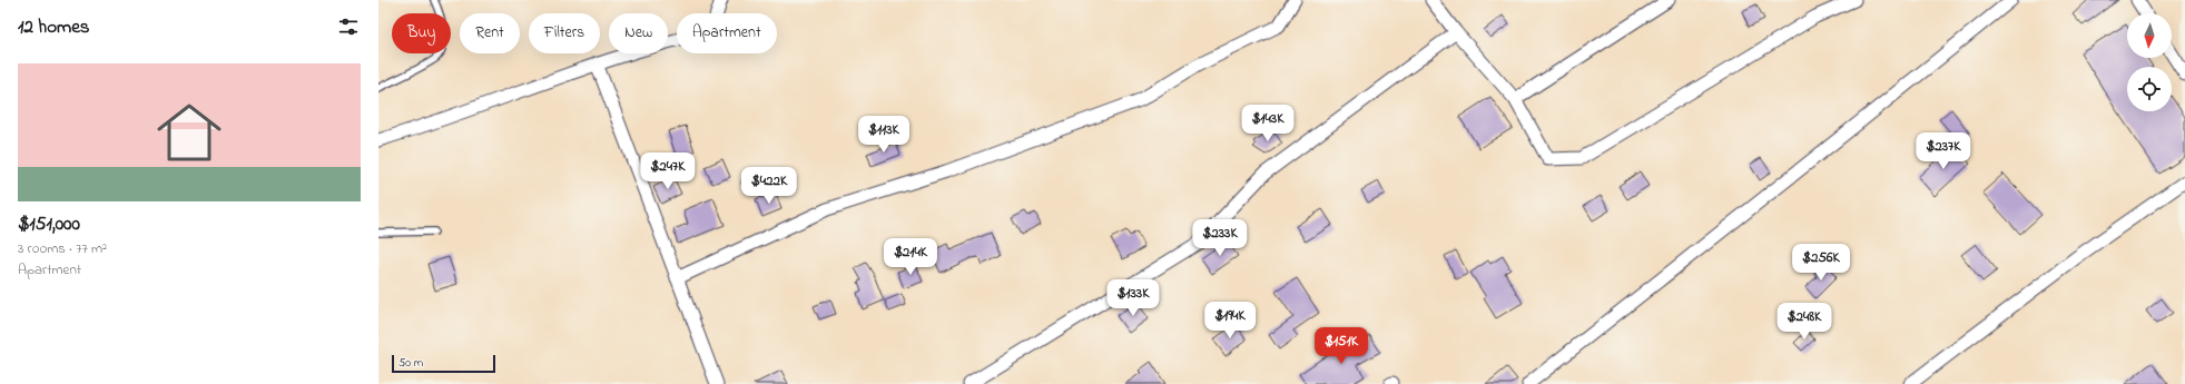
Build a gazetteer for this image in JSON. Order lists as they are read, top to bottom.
{
  "scale_bar": "50 m",
  "north": "bottom",
  "page": {
    "heading": "12 homes",
    "chip": [
      "Buy",
      "Rent",
      "Filters",
      "New",
      "Apartment"
    ],
    "list": [
      {
        "name": "$151,000",
        "note": "3 rooms · 77 m² · Apartment"
      }
    ],
    "price": [
      "$143K",
      "$113K",
      "$237K",
      "$247K",
      "$422K",
      "$233K",
      "$214K",
      "$256K",
      "$133K",
      "$194K",
      "$248K",
      "$151K"
    ],
    "scale": "50 m"
  }
}
